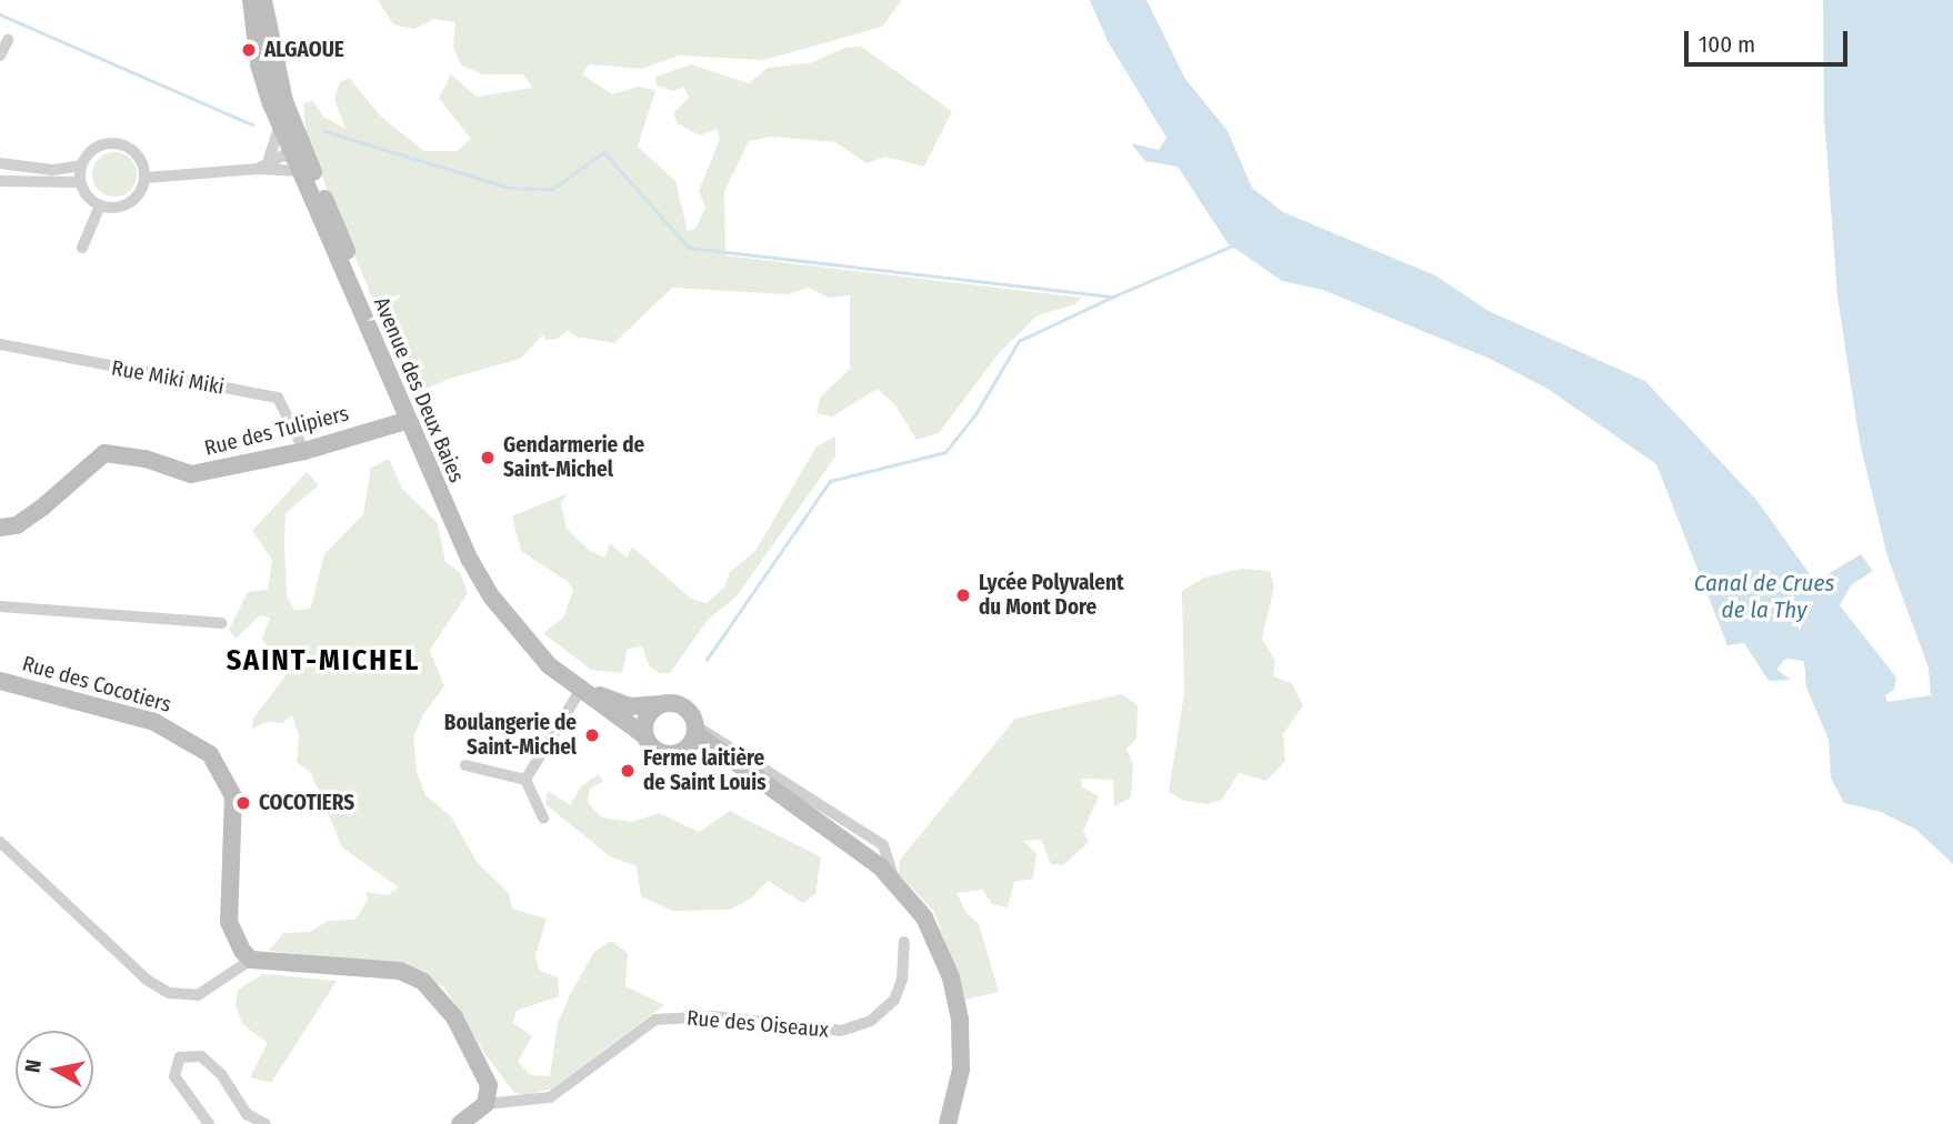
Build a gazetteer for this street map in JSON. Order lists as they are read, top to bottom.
{
  "streets": {
    "main road": ["Avenue des Deux Baies", "Rue des Tulipiers", "Rue des Cocotiers"],
    "street": ["Rue Miki Miki", "Rue des Oiseaux"]
  },
  "crossings": [
    ["Rue Miki Miki", "Rue des Tulipiers"],
    ["Avenue des Deux Baies", "Rue des Tulipiers"]
  ],
  "districts": ["SAINT-MICHEL"],
  "water": ["Canal de Crues de la Thy"],
  "places": [
    "ALGAOUE",
    "Gendarmerie de Saint-Michel",
    "Lycée Polyvalent du Mont Dore",
    "Boulangerie de Saint-Michel",
    "Ferme laitière de Saint Louis",
    "COCOTIERS"
  ],
  "scale_bar": "100 m",
  "north": "left"
}
